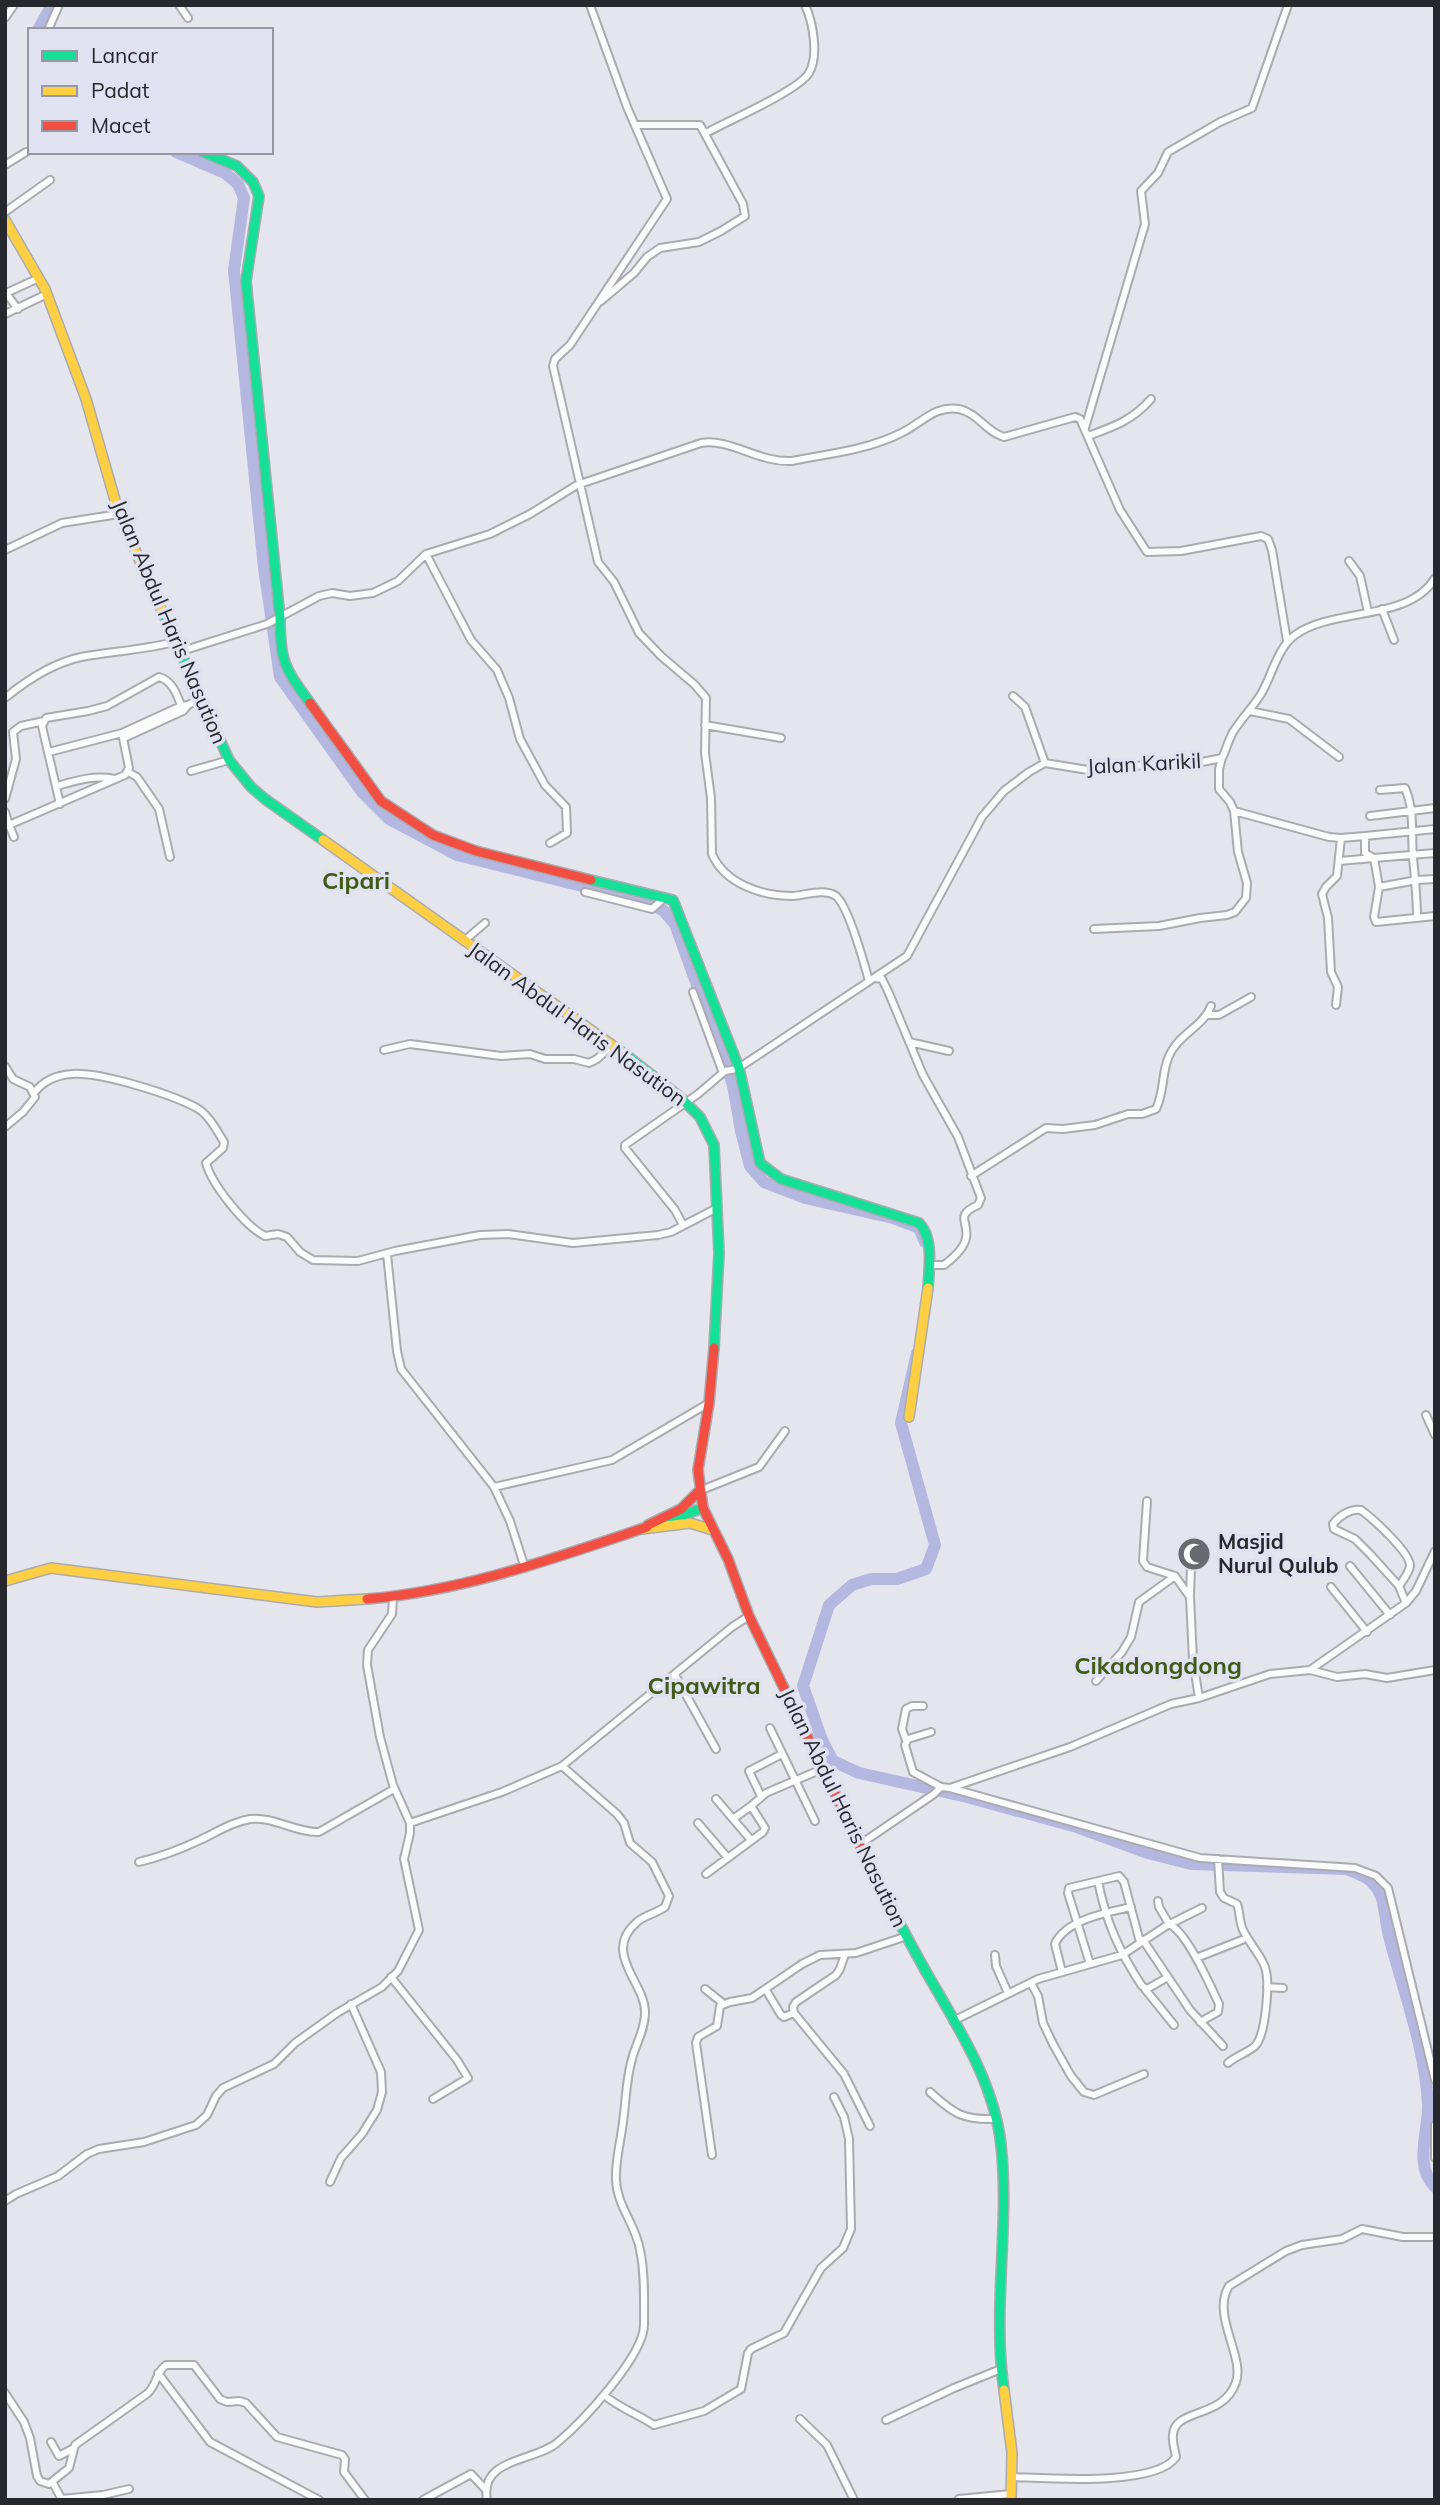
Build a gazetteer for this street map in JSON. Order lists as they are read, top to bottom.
{
  "streets": {
    "main road": ["Jalan Abdul Haris Nasution"],
    "street": ["Jalan Karikil"]
  },
  "districts": ["Cipari", "Cikadongdong", "Cipawitra"],
  "places": {
    "mosque": ["Masjid Nurul Qulub"]
  },
  "legend": ["Lancar", "Padat", "Macet"]
}
